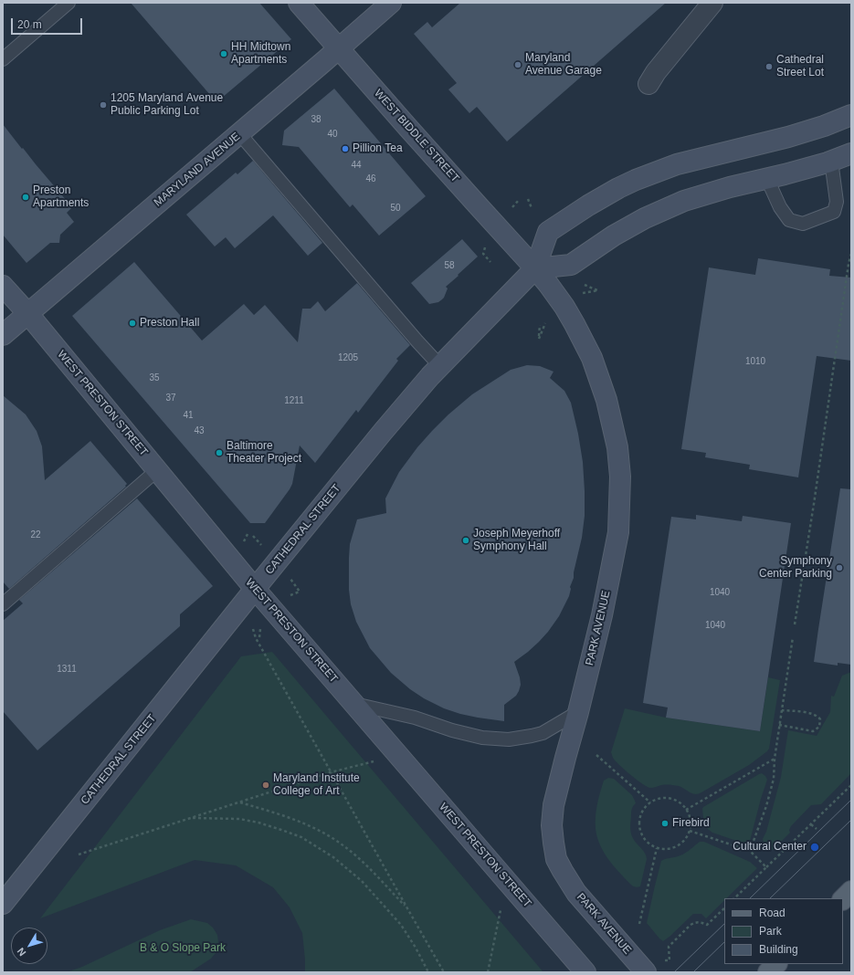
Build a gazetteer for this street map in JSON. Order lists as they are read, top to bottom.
{
  "streets": {
    "main road": [
      "WEST BIDDLE STREET",
      "MARYLAND AVENUE",
      "WEST PRESTON STREET",
      "CATHEDRAL STREET",
      "PARK AVENUE"
    ]
  },
  "crossings": [
    ["WEST BIDDLE STREET", "MARYLAND AVENUE"],
    ["WEST BIDDLE STREET", "CATHEDRAL STREET"],
    ["WEST BIDDLE STREET", "PARK AVENUE"],
    ["MARYLAND AVENUE", "WEST PRESTON STREET"],
    ["WEST PRESTON STREET", "CATHEDRAL STREET"],
    ["CATHEDRAL STREET", "PARK AVENUE"]
  ],
  "parks": ["B & O Slope Park"],
  "places": [
    "HH Midtown Apartments",
    "Maryland Avenue Garage",
    "Cathedral Street Lot",
    "1205 Maryland Avenue Public Parking Lot",
    "Pillion Tea",
    "Preston Apartments",
    "Preston Hall",
    "Baltimore Theater Project",
    "Joseph Meyerhoff Symphony Hall",
    "Symphony Center Parking",
    "Maryland Institute College of Art",
    "Firebird",
    "Cultural Center"
  ],
  "house_numbers": [
    "38",
    "40",
    "44",
    "46",
    "50",
    "58",
    "1205",
    "1010",
    "35",
    "37",
    "1211",
    "41",
    "43",
    "22",
    "1040",
    "1040",
    "1311"
  ],
  "legend": ["Road", "Park", "Building"],
  "scale_bar": "20 m",
  "north": "bottom left"
}
